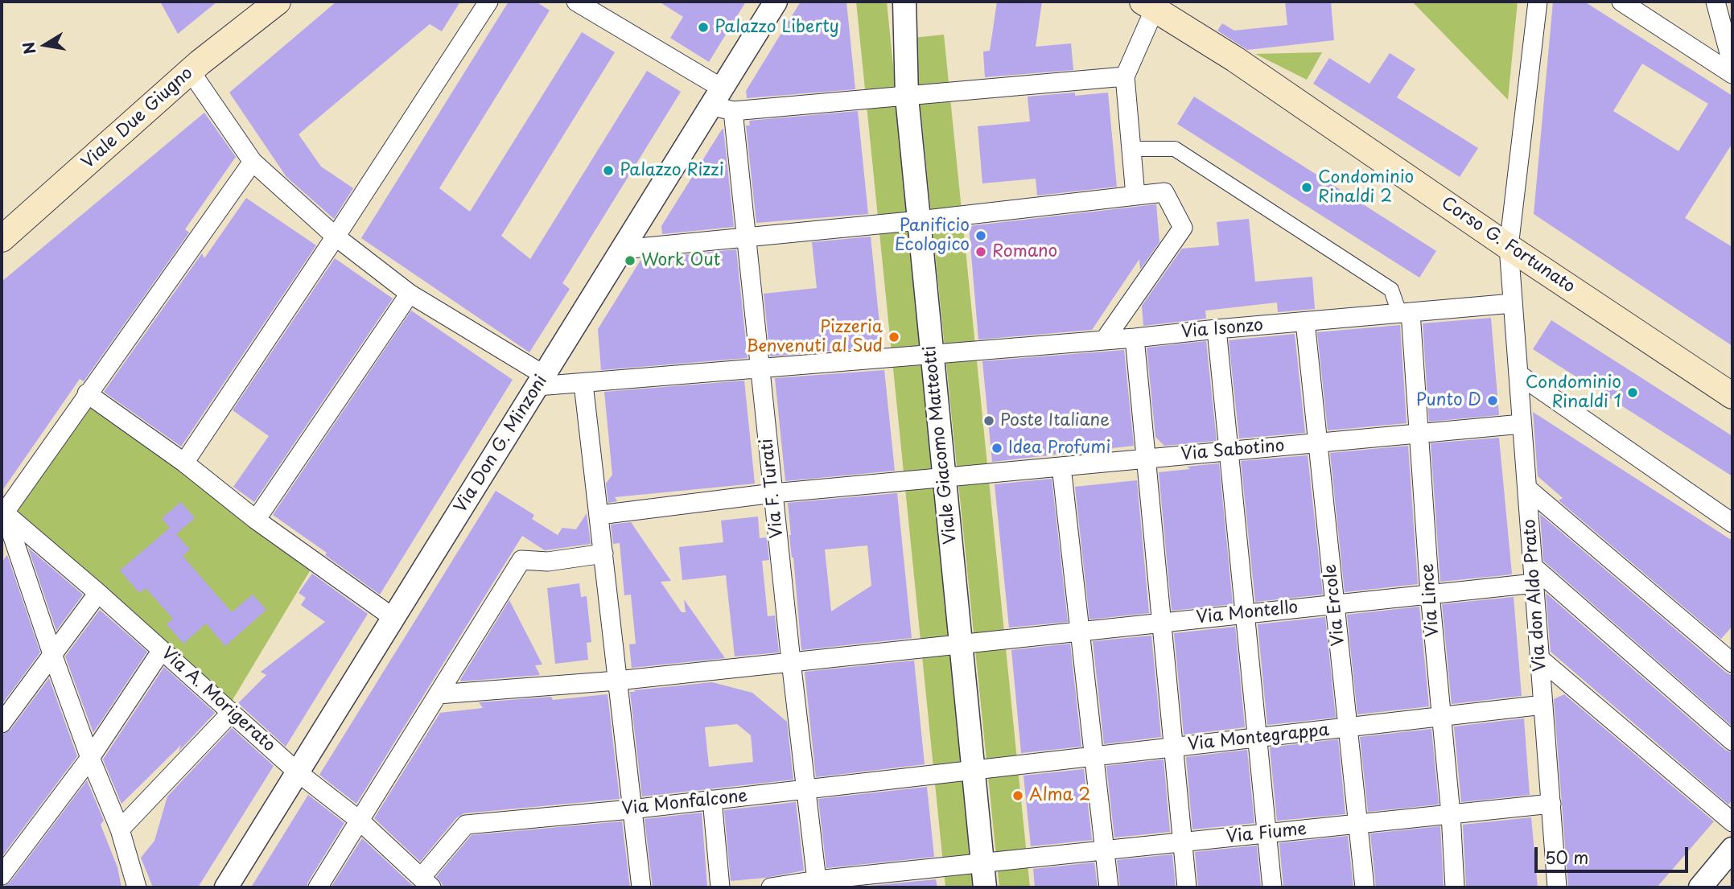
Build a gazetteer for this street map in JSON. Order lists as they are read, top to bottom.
{
  "streets": {
    "main road": ["Viale Due Giugno", "Corso G. Fortunato"],
    "street": [
      "Via Isonzo",
      "Via Don G. Minzoni",
      "Viale Giacomo Matteotti",
      "Via Sabotino",
      "Via F. Turati",
      "Via don Aldo Prato",
      "Via Lince",
      "Via Ercole",
      "Via Montello",
      "Via A. Morigerato",
      "Via Montegrappa",
      "Via Monfalcone",
      "Via Fiume"
    ]
  },
  "crossings": [
    ["Corso G. Fortunato", "Via don Aldo Prato"],
    ["Via Isonzo", "Via Don G. Minzoni"],
    ["Via Isonzo", "Viale Giacomo Matteotti"],
    ["Via Isonzo", "Via F. Turati"],
    ["Via Isonzo", "Via don Aldo Prato"],
    ["Via Isonzo", "Via Lince"],
    ["Via Isonzo", "Via Ercole"],
    ["Via Don G. Minzoni", "Via A. Morigerato"],
    ["Viale Giacomo Matteotti", "Via Sabotino"],
    ["Viale Giacomo Matteotti", "Via Montello"],
    ["Viale Giacomo Matteotti", "Via Montegrappa"],
    ["Viale Giacomo Matteotti", "Via Monfalcone"],
    ["Viale Giacomo Matteotti", "Via Fiume"],
    ["Via Sabotino", "Via F. Turati"],
    ["Via Sabotino", "Via don Aldo Prato"],
    ["Via Sabotino", "Via Lince"],
    ["Via Sabotino", "Via Ercole"],
    ["Via F. Turati", "Via Montello"],
    ["Via F. Turati", "Via Monfalcone"],
    ["Via F. Turati", "Via Fiume"],
    ["Via don Aldo Prato", "Via Montello"],
    ["Via don Aldo Prato", "Via Montegrappa"],
    ["Via don Aldo Prato", "Via Fiume"],
    ["Via Lince", "Via Montello"],
    ["Via Lince", "Via Montegrappa"],
    ["Via Lince", "Via Fiume"],
    ["Via Ercole", "Via Montello"],
    ["Via Ercole", "Via Montegrappa"],
    ["Via Ercole", "Via Fiume"],
    ["Via A. Morigerato", "Via Monfalcone"],
    ["Via Montegrappa", "Via Monfalcone"]
  ],
  "places": [
    "Palazzo Liberty",
    "Palazzo Rizzi",
    "Condominio Rinaldi 2",
    "Panificio Ecologico",
    "Romano",
    "Work Out",
    "Pizzeria Benvenuti al Sud",
    "Condominio Rinaldi 1",
    "Punto D",
    "Poste Italiane",
    "Idea Profumi",
    "Alma 2"
  ],
  "scale_bar": "50 m",
  "north": "left"
}
